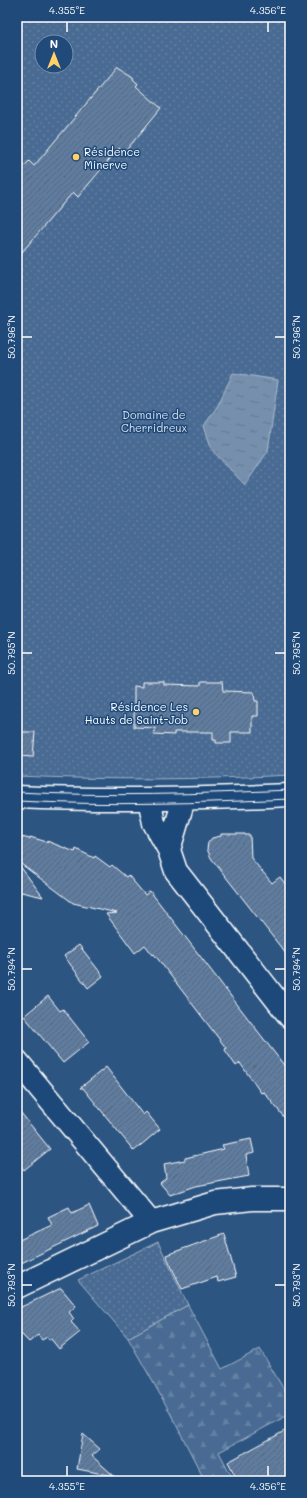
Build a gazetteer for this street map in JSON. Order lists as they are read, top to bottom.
{
  "parks": ["Domaine de Cherridreux"],
  "places": ["Résidence Minerve", "Résidence Les Hauts de Saint-Job"],
  "north": "top",
  "coordinates": [
    "4.355°E",
    "4.356°E",
    "50.796°N",
    "50.795°N",
    "50.794°N",
    "50.793°N"
  ]
}
